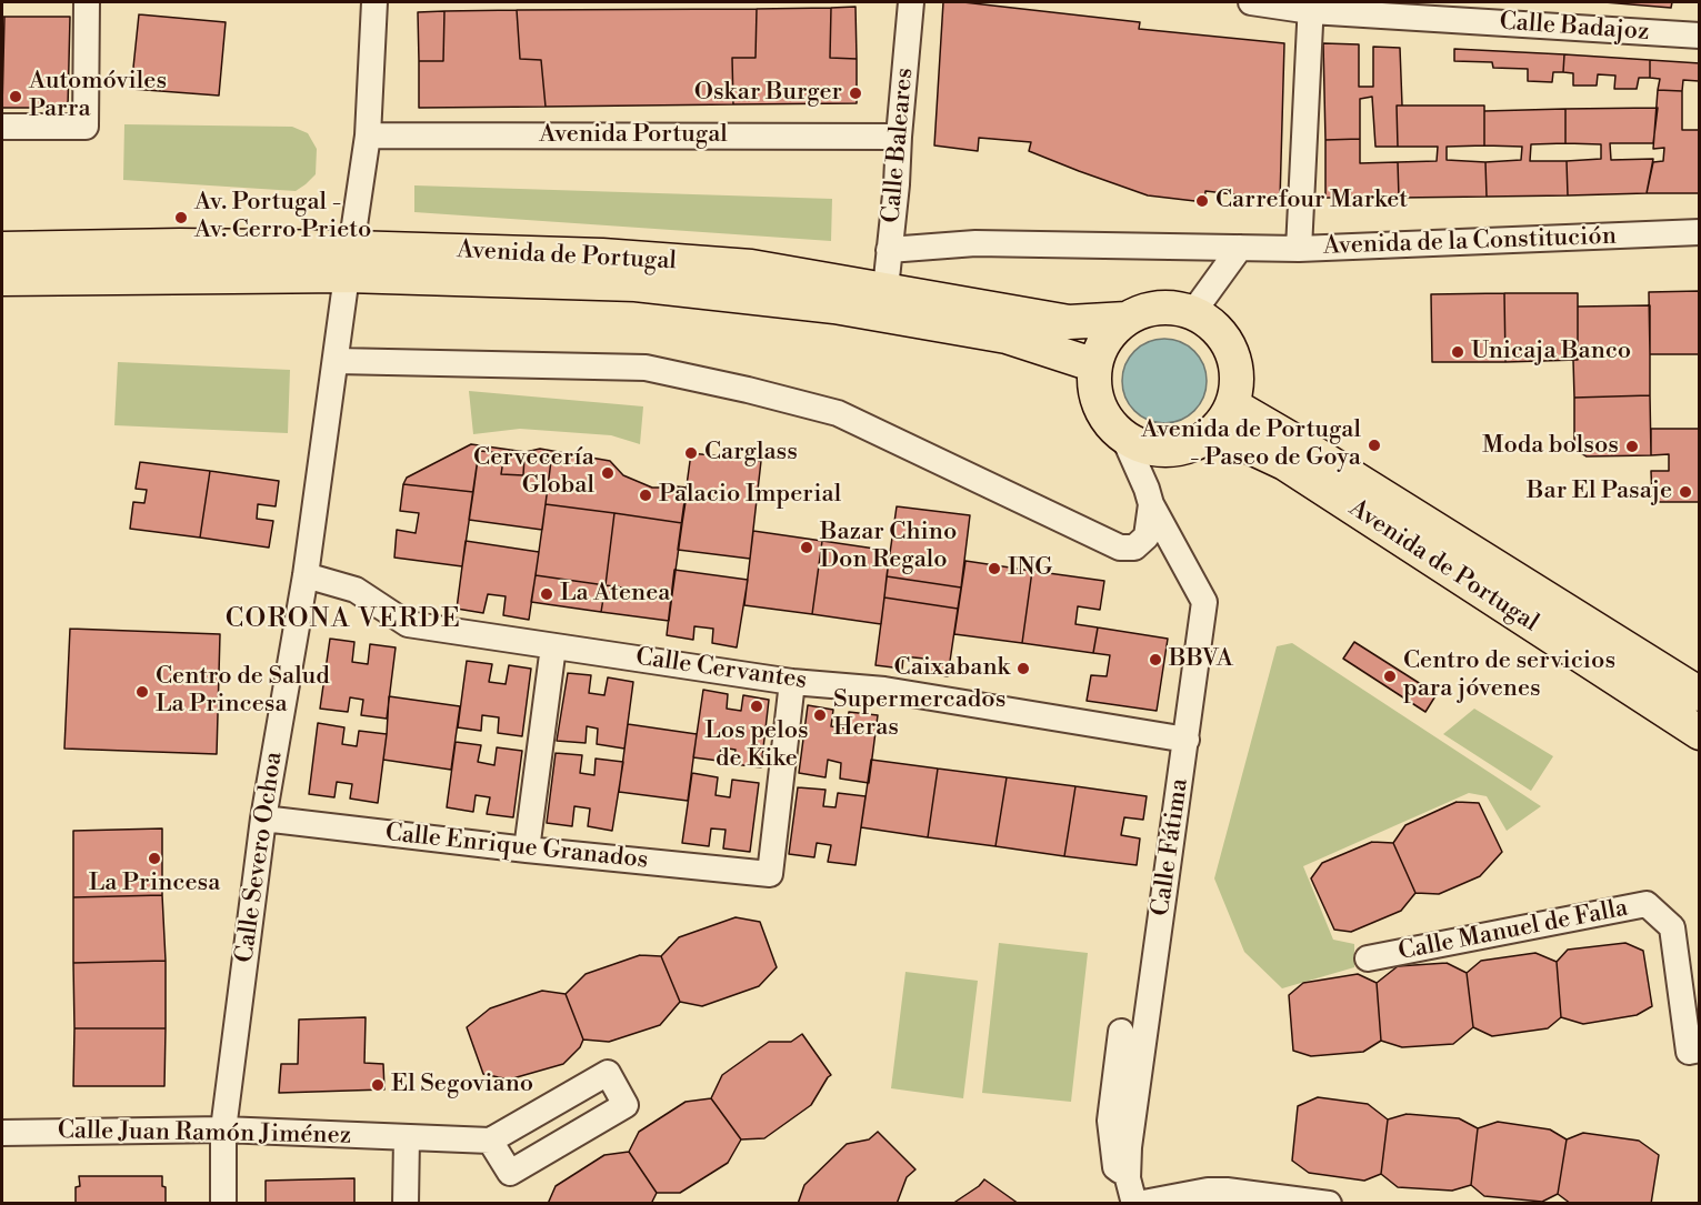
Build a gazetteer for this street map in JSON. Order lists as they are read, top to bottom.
{
  "streets": {
    "main road": ["Avenida de Portugal"],
    "street": [
      "Calle Badajoz",
      "Avenida Portugal",
      "Calle Baleares",
      "Avenida de la Constitución",
      "Calle Cervantes",
      "Calle Enrique Granados",
      "Calle Fátima",
      "Calle Severo Ochoa",
      "Calle Manuel de Falla",
      "Calle Juan Ramón Jiménez"
    ]
  },
  "crossings": [
    ["Avenida Portugal", "Calle Baleares"],
    ["Avenida Portugal", "Calle Severo Ochoa"],
    ["Calle Baleares", "Avenida de la Constitución"],
    ["Calle Baleares", "Avenida de Portugal"],
    ["Avenida de Portugal", "Calle Fátima"],
    ["Avenida de Portugal", "Calle Severo Ochoa"],
    ["Calle Cervantes", "Calle Enrique Granados"],
    ["Calle Cervantes", "Calle Fátima"],
    ["Calle Cervantes", "Calle Severo Ochoa"],
    ["Calle Enrique Granados", "Calle Severo Ochoa"],
    ["Calle Severo Ochoa", "Calle Juan Ramón Jiménez"]
  ],
  "districts": ["CORONA VERDE"],
  "places": [
    "Oskar Burger",
    "Automóviles Parra",
    "Carrefour Market",
    "Av. Portugal - Av. Cerro Prieto",
    "Unicaja Banco",
    "Avenida de Portugal - Paseo de Goya",
    "Moda bolsos",
    "Carglass",
    "Cervecería Global",
    "Bar El Pasaje",
    "Palacio Imperial",
    "Bazar Chino Don Regalo",
    "ING",
    "La Atenea",
    "BBVA",
    "Caixabank",
    "Centro de servicios para jóvenes",
    "Centro de Salud La Princesa",
    "Los pelos de Kike",
    "Supermercados Heras",
    "La Princesa",
    "El Segoviano"
  ]
}
